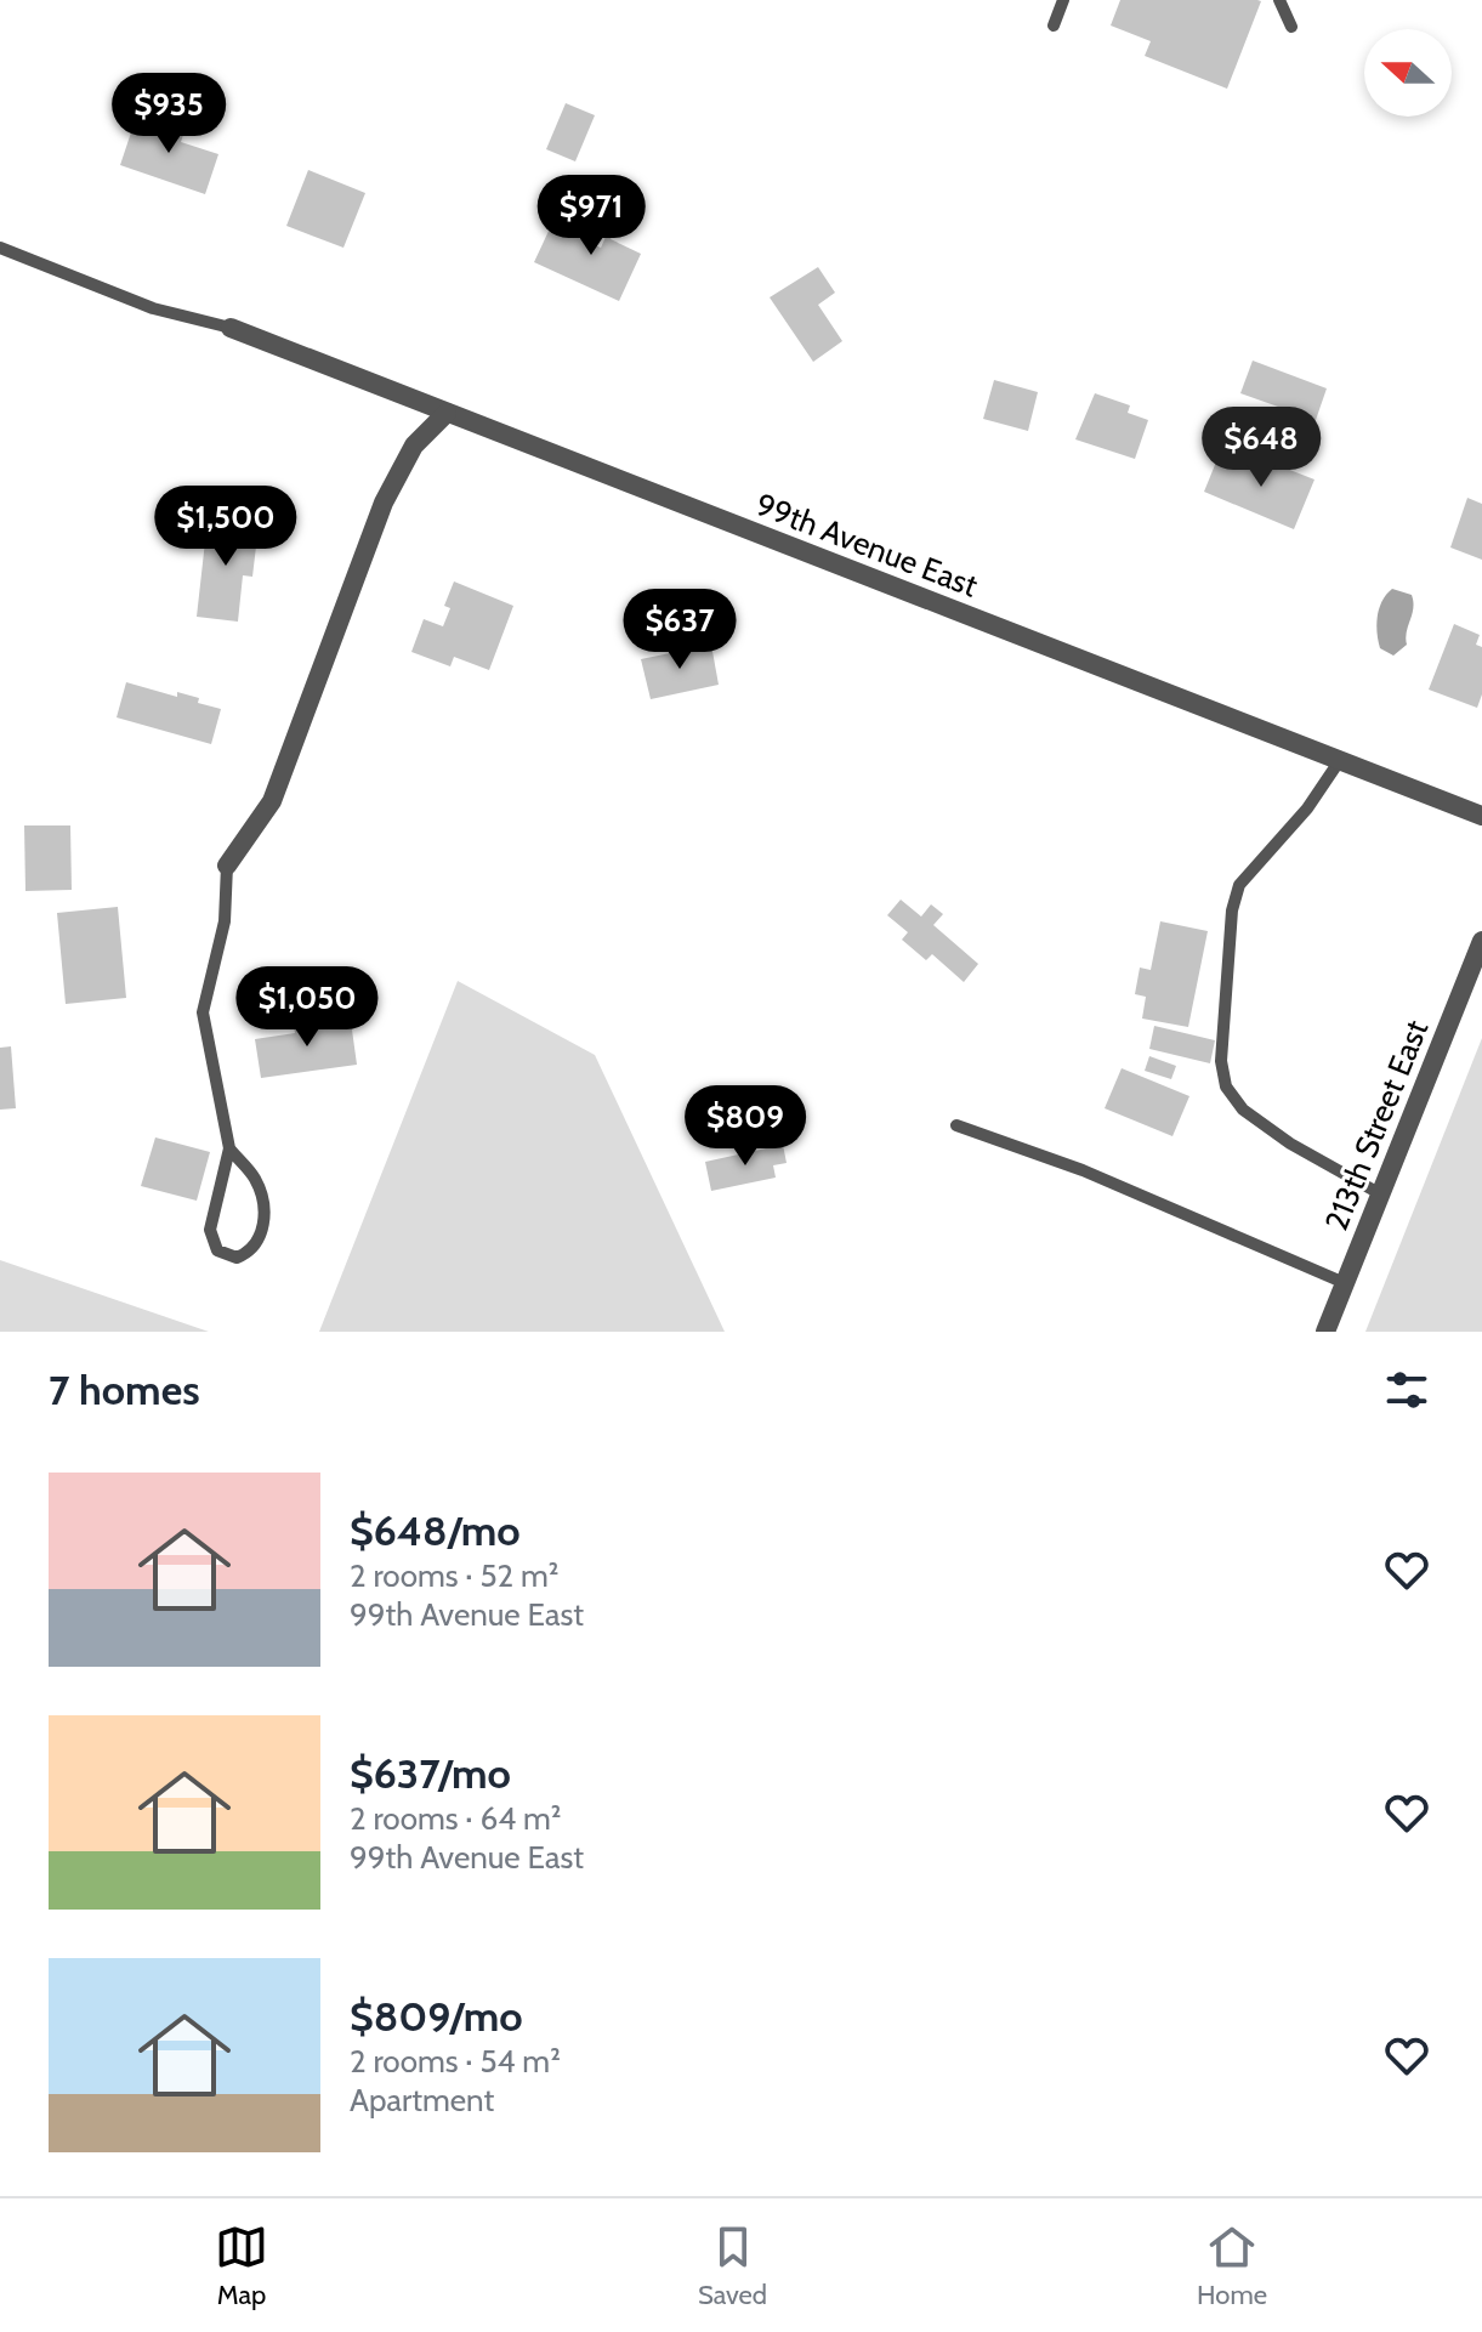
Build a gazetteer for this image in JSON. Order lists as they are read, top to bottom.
{
  "streets": {
    "street": ["99th Avenue East", "213th Street East"]
  },
  "north": "left",
  "page": {
    "price": [
      "$935",
      "$971",
      "$648",
      "$1,500",
      "$637",
      "$1,050",
      "$809"
    ],
    "heading": "7 homes",
    "list": [
      {
        "name": "$648/mo",
        "note": "2 rooms · 52 m² · 99th Avenue East"
      },
      {
        "name": "$637/mo",
        "note": "2 rooms · 64 m² · 99th Avenue East"
      },
      {
        "name": "$809/mo",
        "note": "2 rooms · 54 m² · Apartment"
      }
    ],
    "tabs": ["Map", "Saved", "Home"]
  }
}
